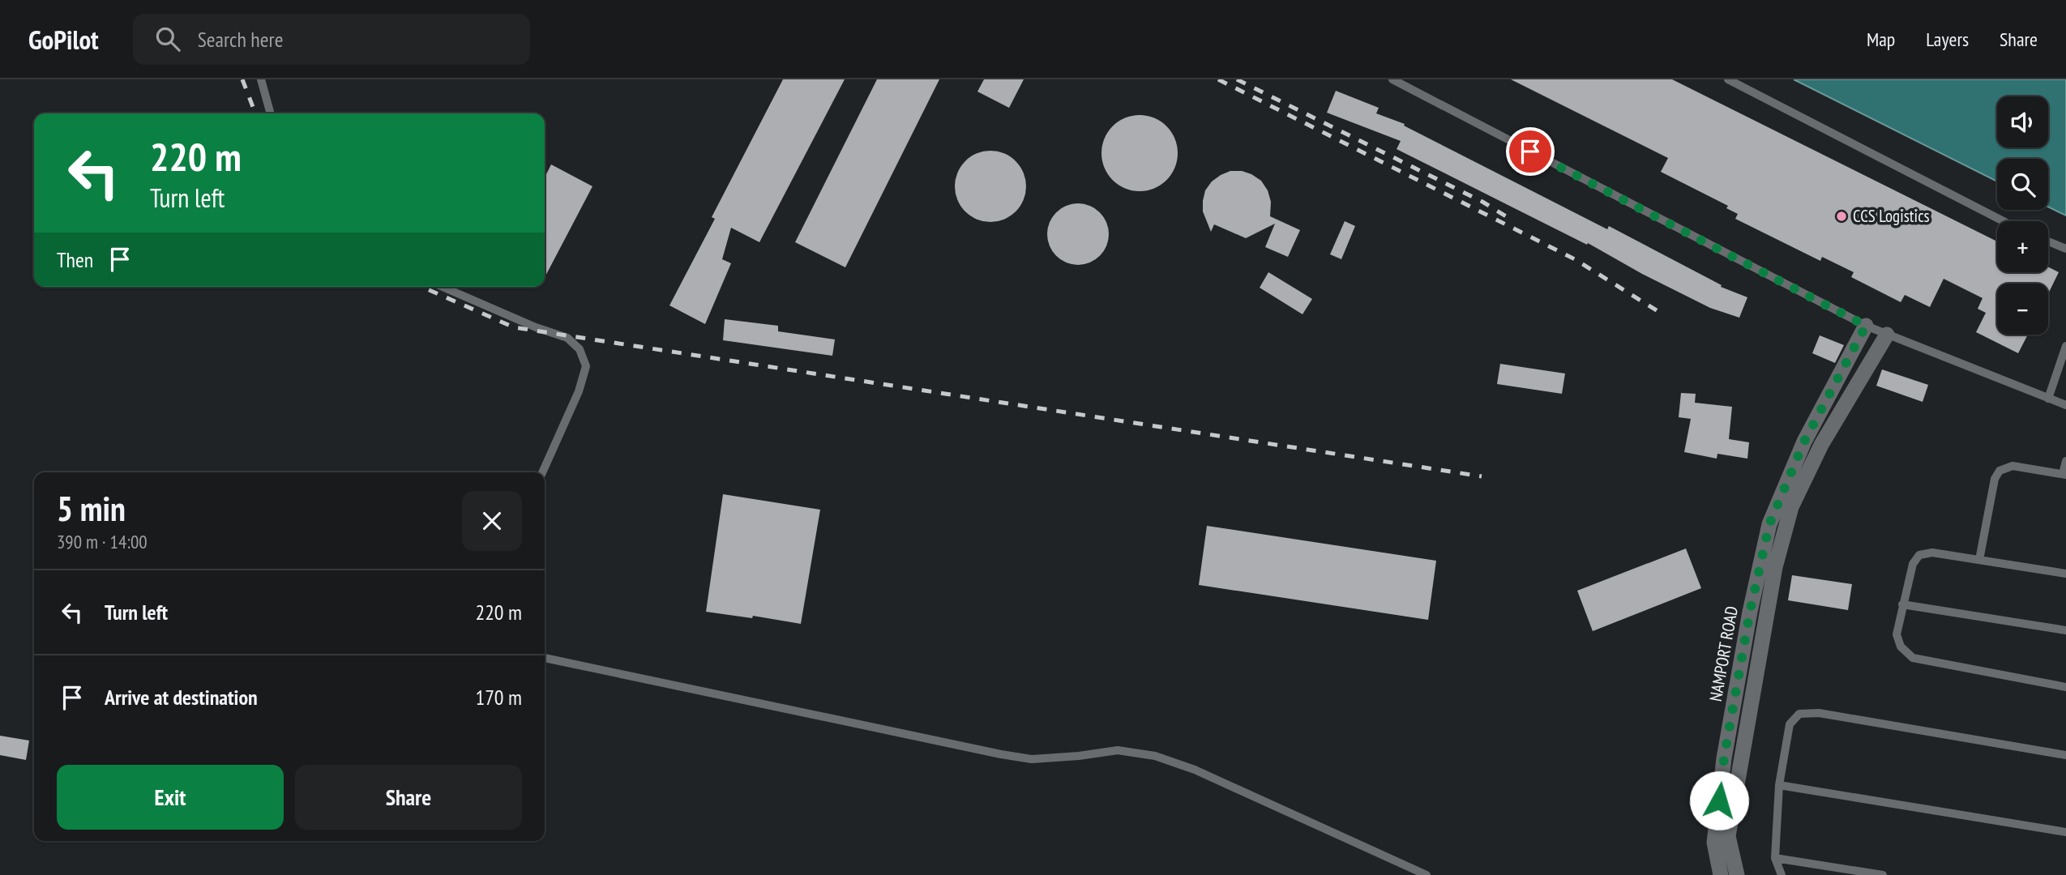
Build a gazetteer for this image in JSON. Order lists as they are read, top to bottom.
{
  "streets": {
    "street": ["NAMPORT ROAD"]
  },
  "places": ["CCS Logistics"],
  "page": {
    "header": "GoPilot",
    "search": "Search here",
    "nav": ["Map", "Layers", "Share"],
    "map_buttons": ["+", "−"],
    "turn": ["220 m", "Turn left"],
    "then": "Then",
    "heading": ["5 min", "390 m · 14:00"],
    "list": [
      {
        "name": "Turn left",
        "value": "220 m"
      },
      {
        "name": "Arrive at destination",
        "value": "170 m"
      }
    ],
    "buttons": ["Exit", "Share"]
  }
}
